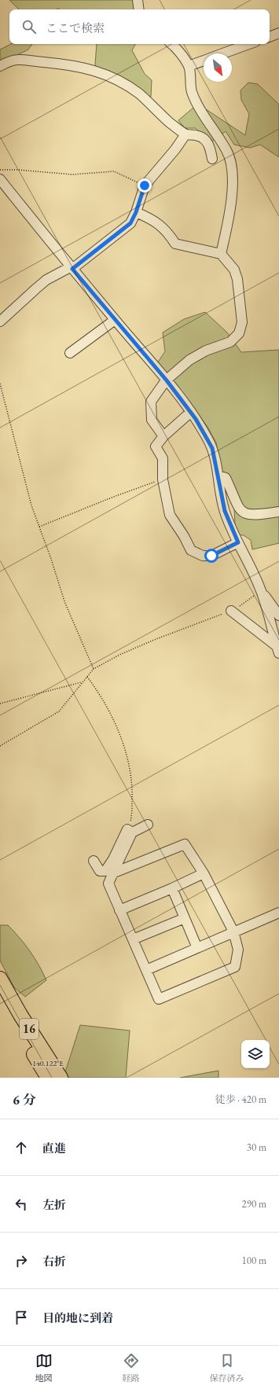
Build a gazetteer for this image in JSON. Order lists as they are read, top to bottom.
{
  "streets": {
    "highway": ["16"]
  },
  "north": "bottom right",
  "page": {
    "search": "ここで検索",
    "heading": ["6 分", "徒歩 · 420 m"],
    "list": [
      ["直進", "30 m"],
      ["左折", "290 m"],
      ["右折", "100 m"],
      "目的地に到着"
    ],
    "nav": ["地図", "経路", "保存済み"]
  },
  "coordinates": ["140.122°E"]
}
